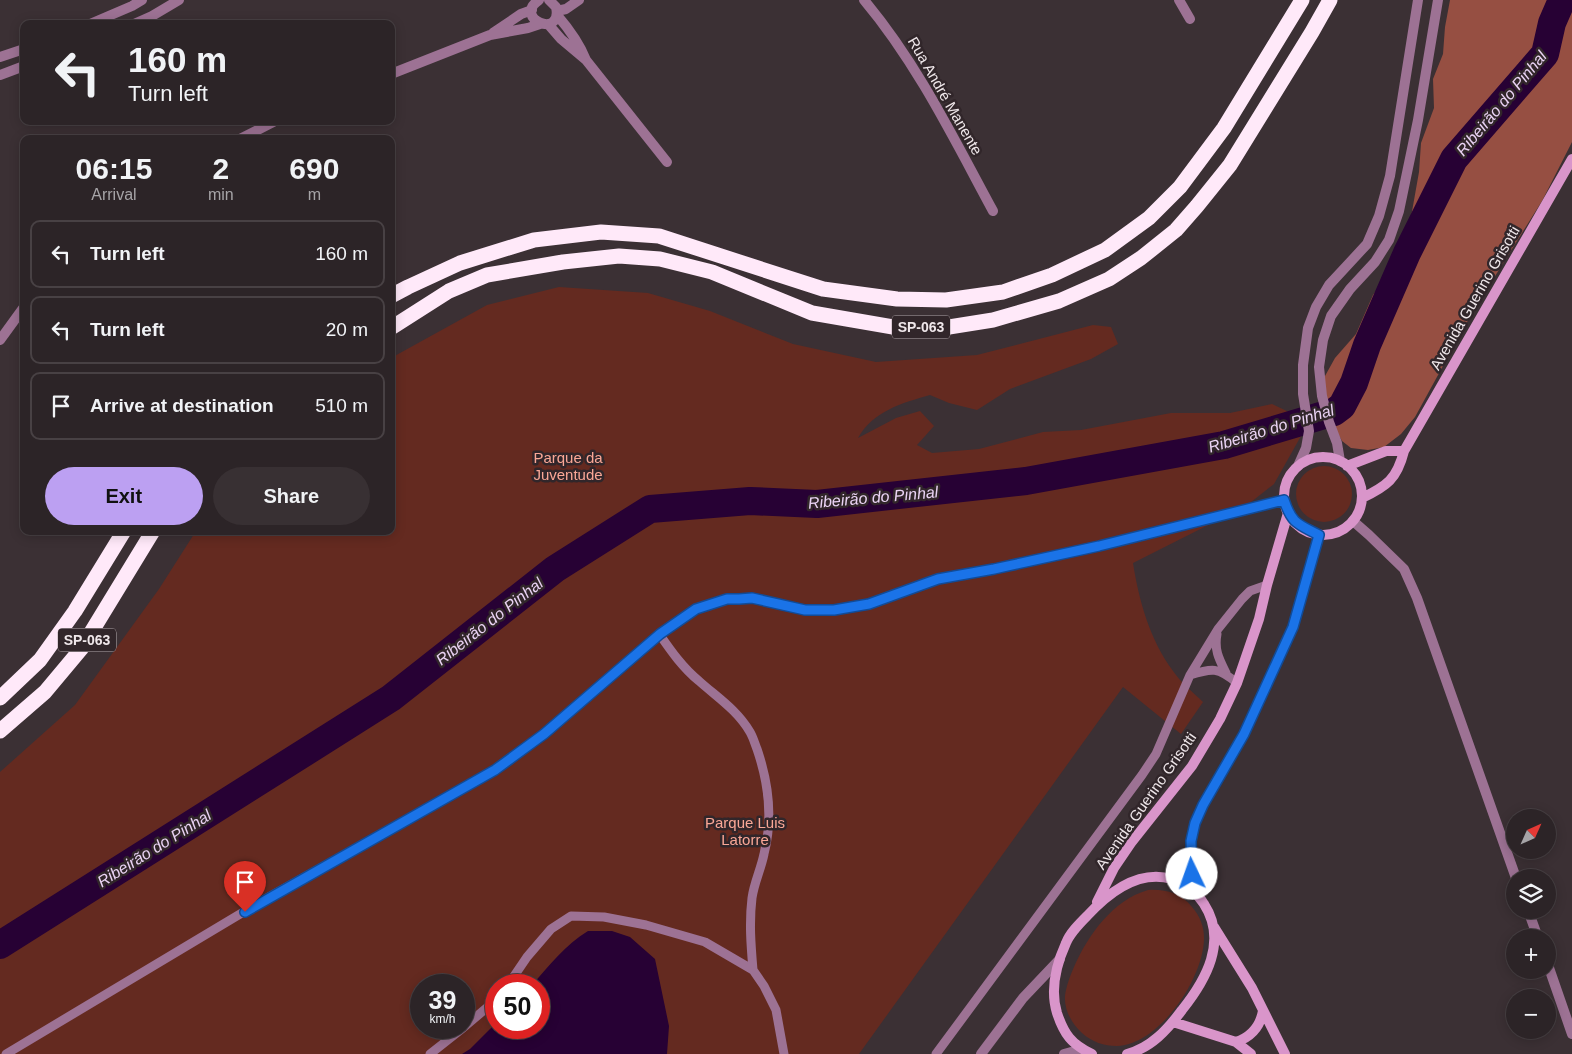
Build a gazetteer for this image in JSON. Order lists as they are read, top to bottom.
{
  "streets": {
    "highway": ["SP-063"],
    "main road": ["Avenida Guerino Grisotti"],
    "street": ["Rua André Manente"]
  },
  "water": ["Ribeirão do Pinhal"],
  "parks": ["Parque da Juventude", "Parque Luis Latorre"],
  "north": "top right",
  "page": {
    "turn": ["160 m", "Turn left"],
    "eta": [
      "06:15",
      "Arrival",
      "2",
      "min",
      "690",
      "m"
    ],
    "list": [
      {
        "name": "Turn left",
        "value": "160 m"
      },
      {
        "name": "Turn left",
        "value": "20 m"
      },
      {
        "name": "Arrive at destination",
        "value": "510 m"
      }
    ],
    "buttons": ["Exit", "Share"],
    "map_buttons": ["+", "−"],
    "speed": "39 km/h",
    "limit": "50"
  }
}
